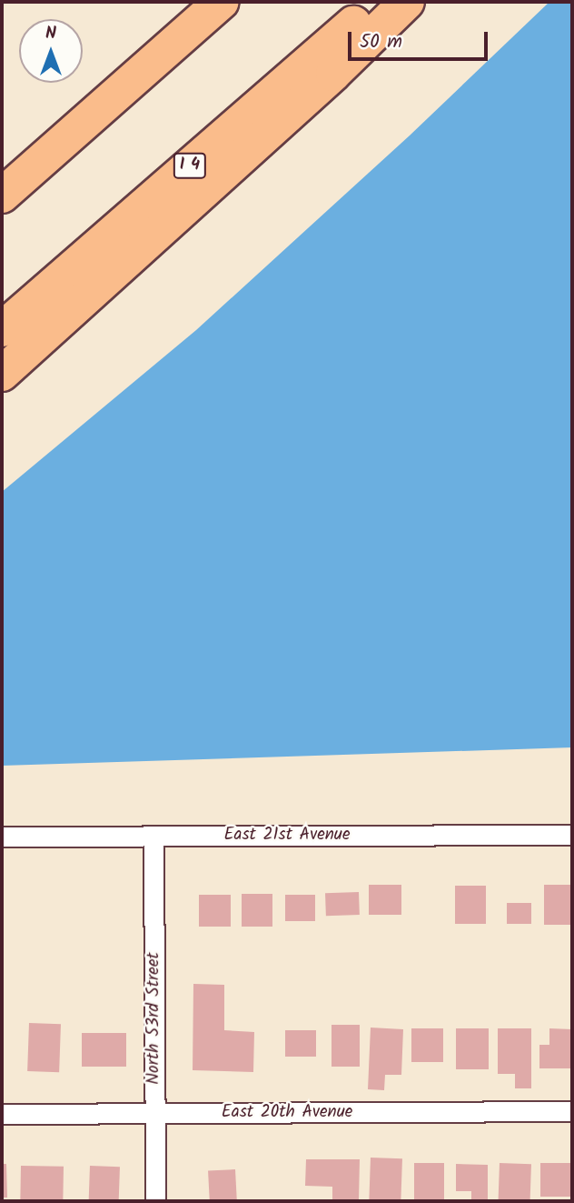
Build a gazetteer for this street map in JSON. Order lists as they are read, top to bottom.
{
  "streets": {
    "highway": ["I 4"],
    "street": ["East 21st Avenue", "North 53rd Street", "East 20th Avenue"]
  },
  "crossings": [
    ["East 21st Avenue", "North 53rd Street"],
    ["North 53rd Street", "East 20th Avenue"]
  ],
  "scale_bar": "50 m",
  "north": "top"
}
